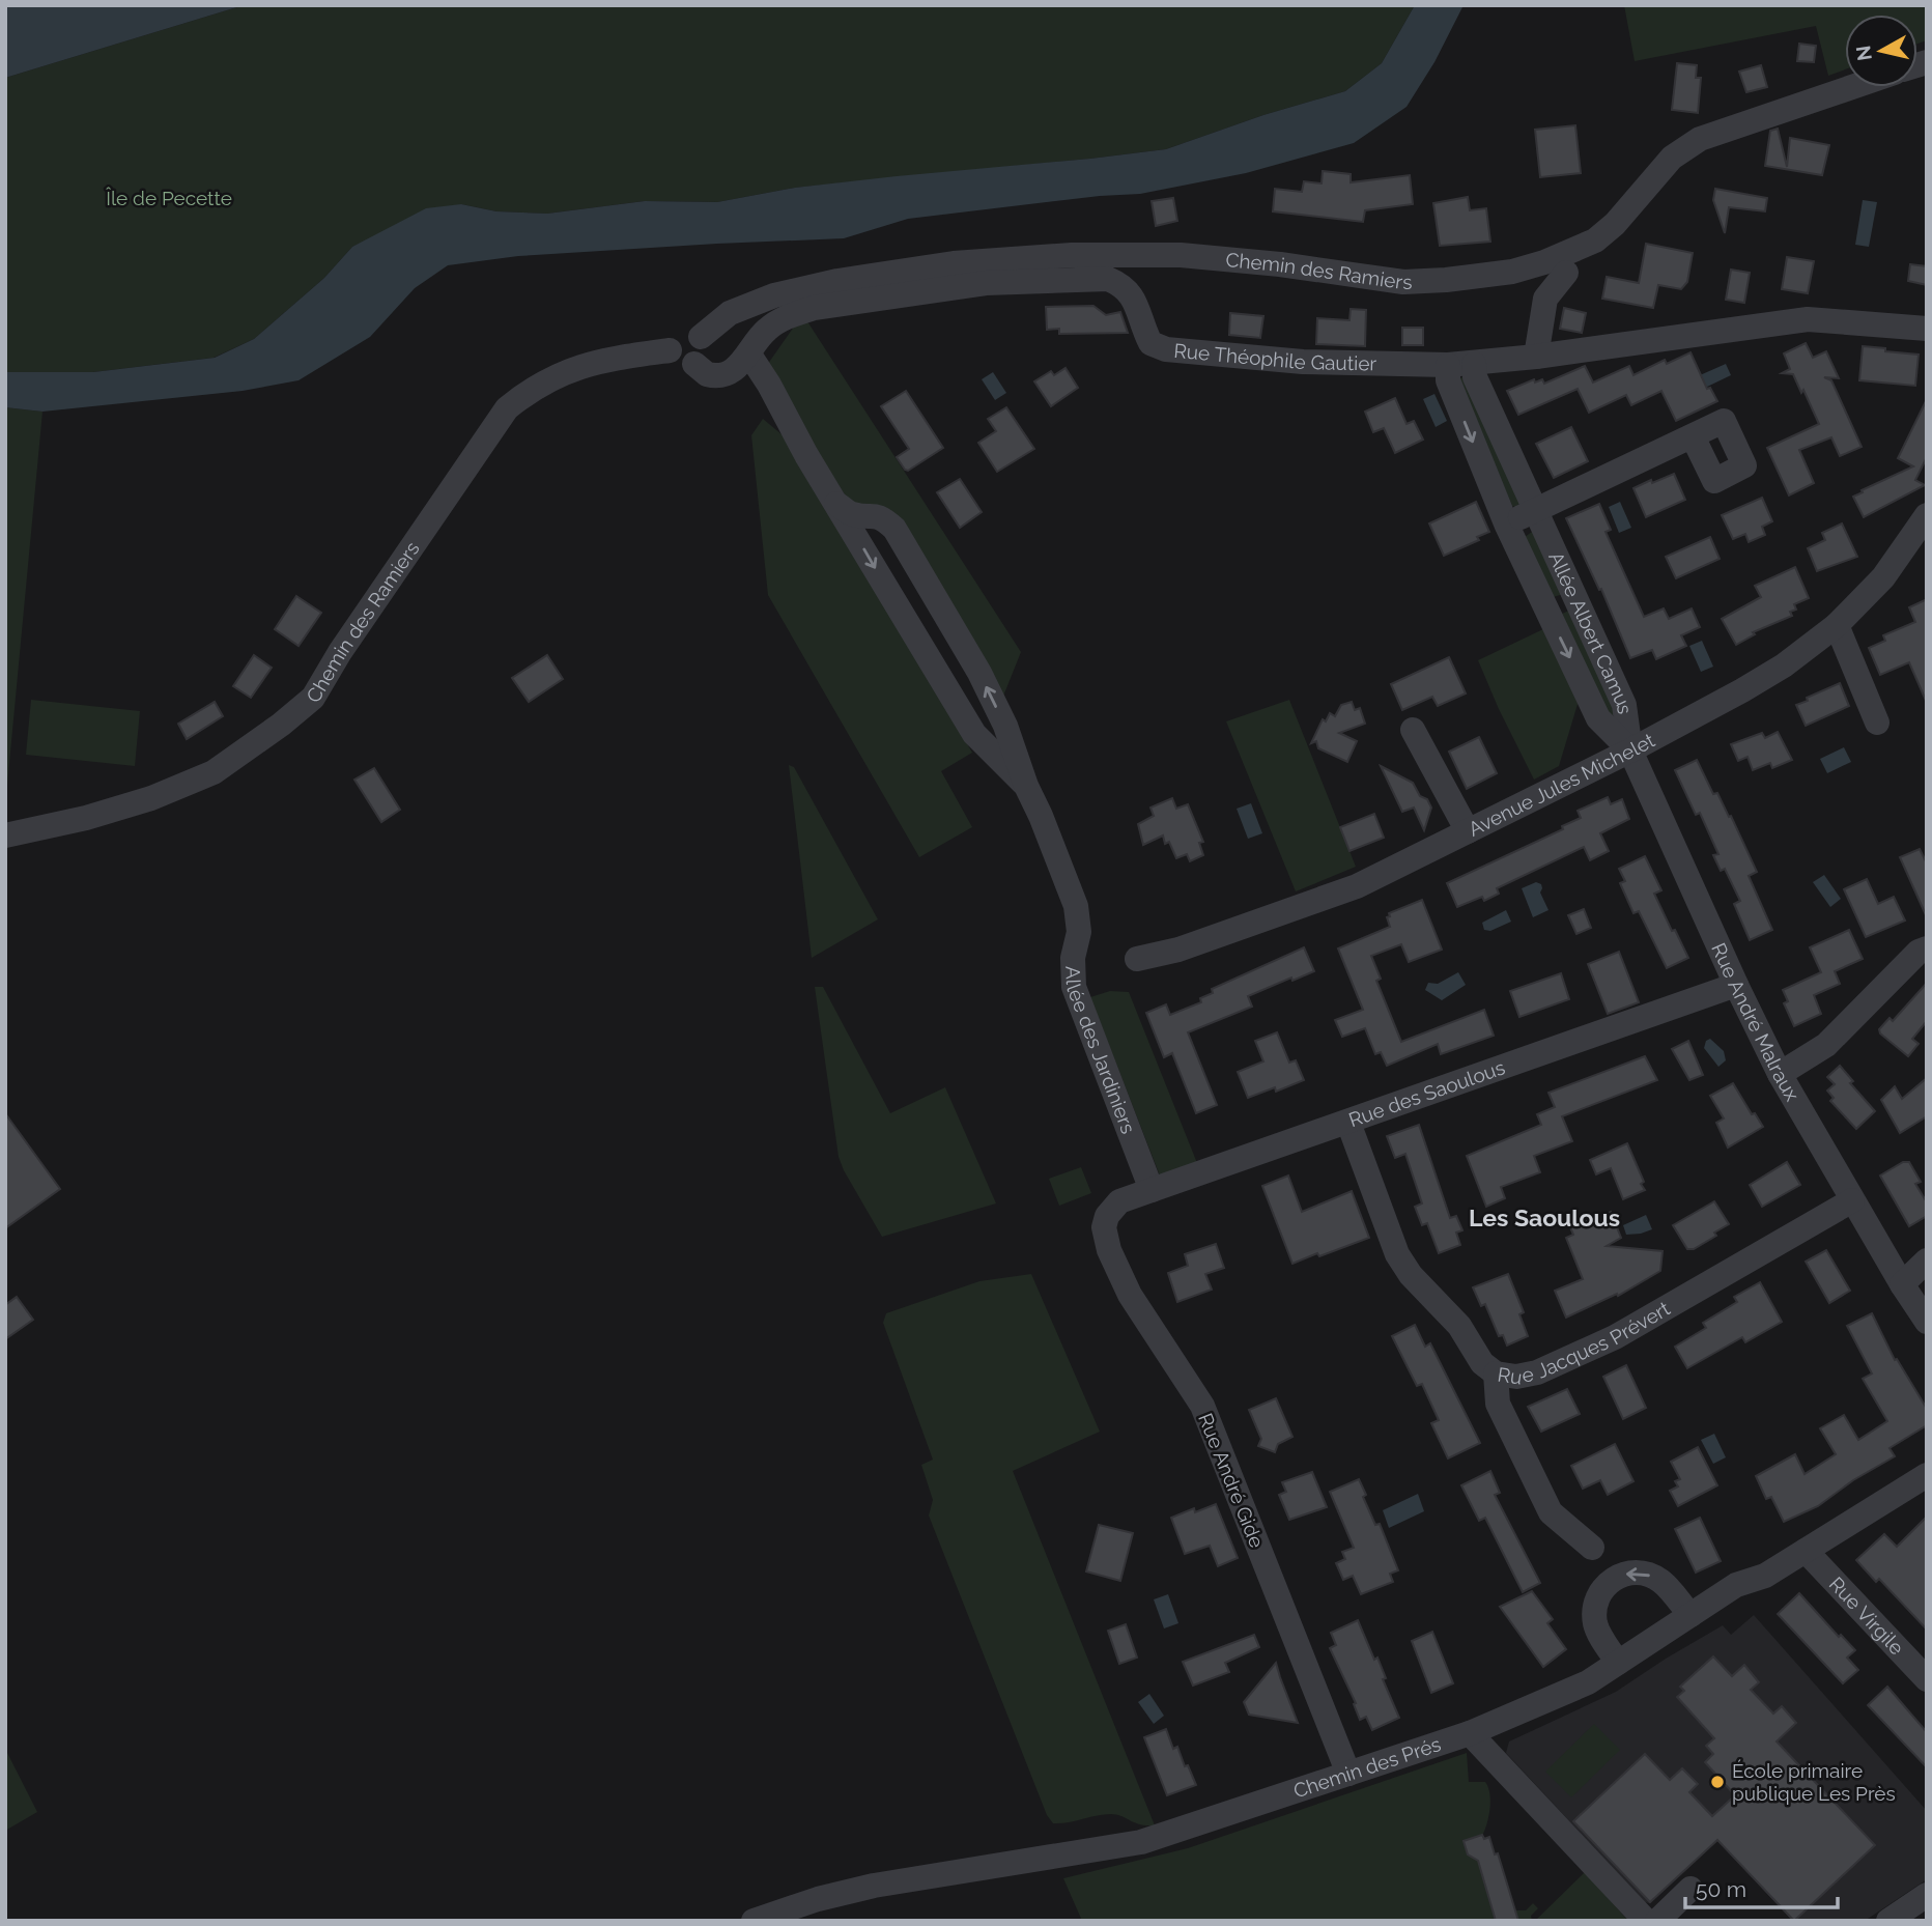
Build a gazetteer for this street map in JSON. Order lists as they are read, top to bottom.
{
  "streets": {
    "street": [
      "Chemin des Ramiers",
      "Rue Théophile Gautier",
      "Allée Albert Camus",
      "Avenue Jules Michelet",
      "Rue André Malraux",
      "Allée des Jardiniers",
      "Rue des Saoulous",
      "Rue Jacques Prévert",
      "Rue André Gide",
      "Rue Virgile",
      "Chemin des Prés"
    ]
  },
  "crossings": [
    ["Chemin des Ramiers", "Rue Théophile Gautier"],
    ["Rue Théophile Gautier", "Allée Albert Camus"],
    ["Rue Théophile Gautier", "Allée des Jardiniers"],
    ["Allée Albert Camus", "Avenue Jules Michelet"],
    ["Allée Albert Camus", "Rue André Malraux"],
    ["Avenue Jules Michelet", "Rue André Malraux"],
    ["Rue André Malraux", "Rue des Saoulous"],
    ["Rue André Malraux", "Rue Jacques Prévert"],
    ["Allée des Jardiniers", "Rue des Saoulous"],
    ["Rue des Saoulous", "Rue Jacques Prévert"],
    ["Rue des Saoulous", "Rue André Gide"],
    ["Rue André Gide", "Chemin des Prés"],
    ["Rue Virgile", "Chemin des Prés"]
  ],
  "districts": ["Les Saoulous"],
  "parks": ["Île de Pecette"],
  "places": ["École primaire publique Les Près"],
  "scale_bar": "50 m",
  "north": "left"
}
